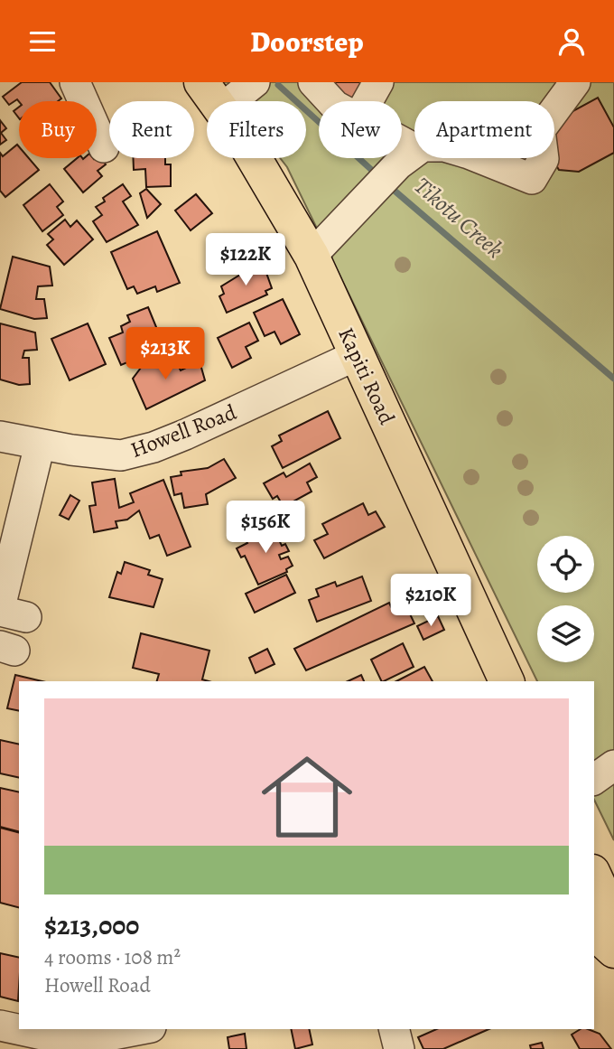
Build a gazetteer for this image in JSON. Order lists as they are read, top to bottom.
{
  "streets": {
    "main road": ["Kapiti Road"],
    "street": ["Howell Road"]
  },
  "crossings": [
    ["Kapiti Road", "Howell Road"]
  ],
  "water": ["Tikotu Creek"],
  "page": {
    "header": "Doorstep",
    "chip": [
      "Buy",
      "Rent",
      "Filters",
      "New",
      "Apartment"
    ],
    "price": [
      "$122K",
      "$213K",
      "$156K",
      "$210K"
    ],
    "list": [
      {
        "name": "$213,000",
        "note": "4 rooms · 108 m² · Howell Road"
      }
    ]
  }
}
